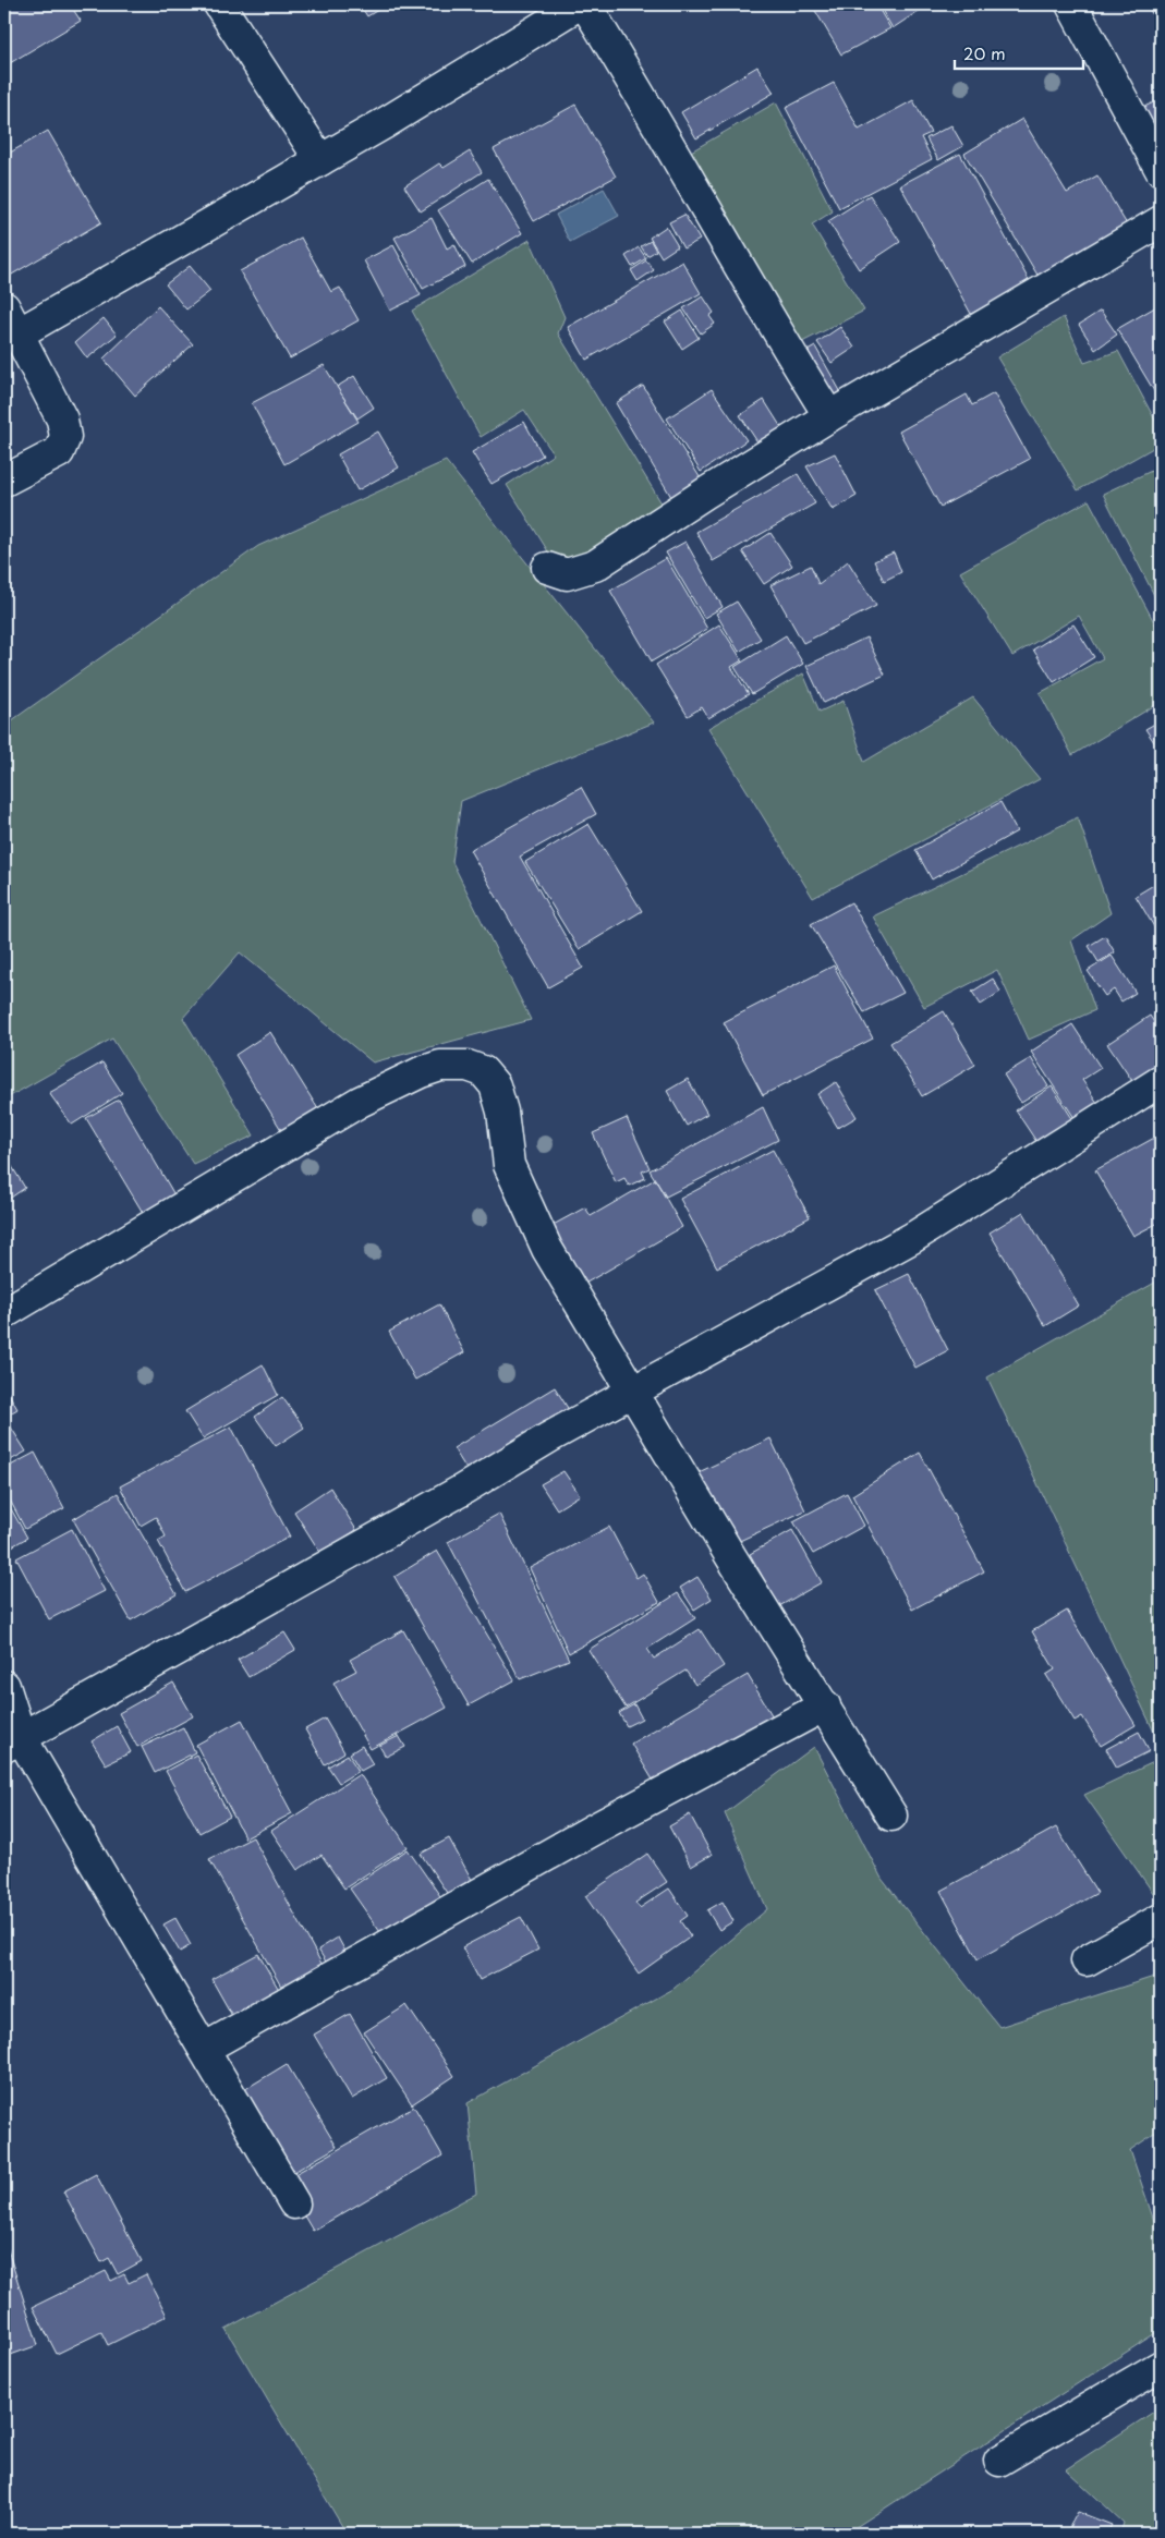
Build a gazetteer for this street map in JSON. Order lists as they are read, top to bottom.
{
  "scale_bar": "20 m"
}
